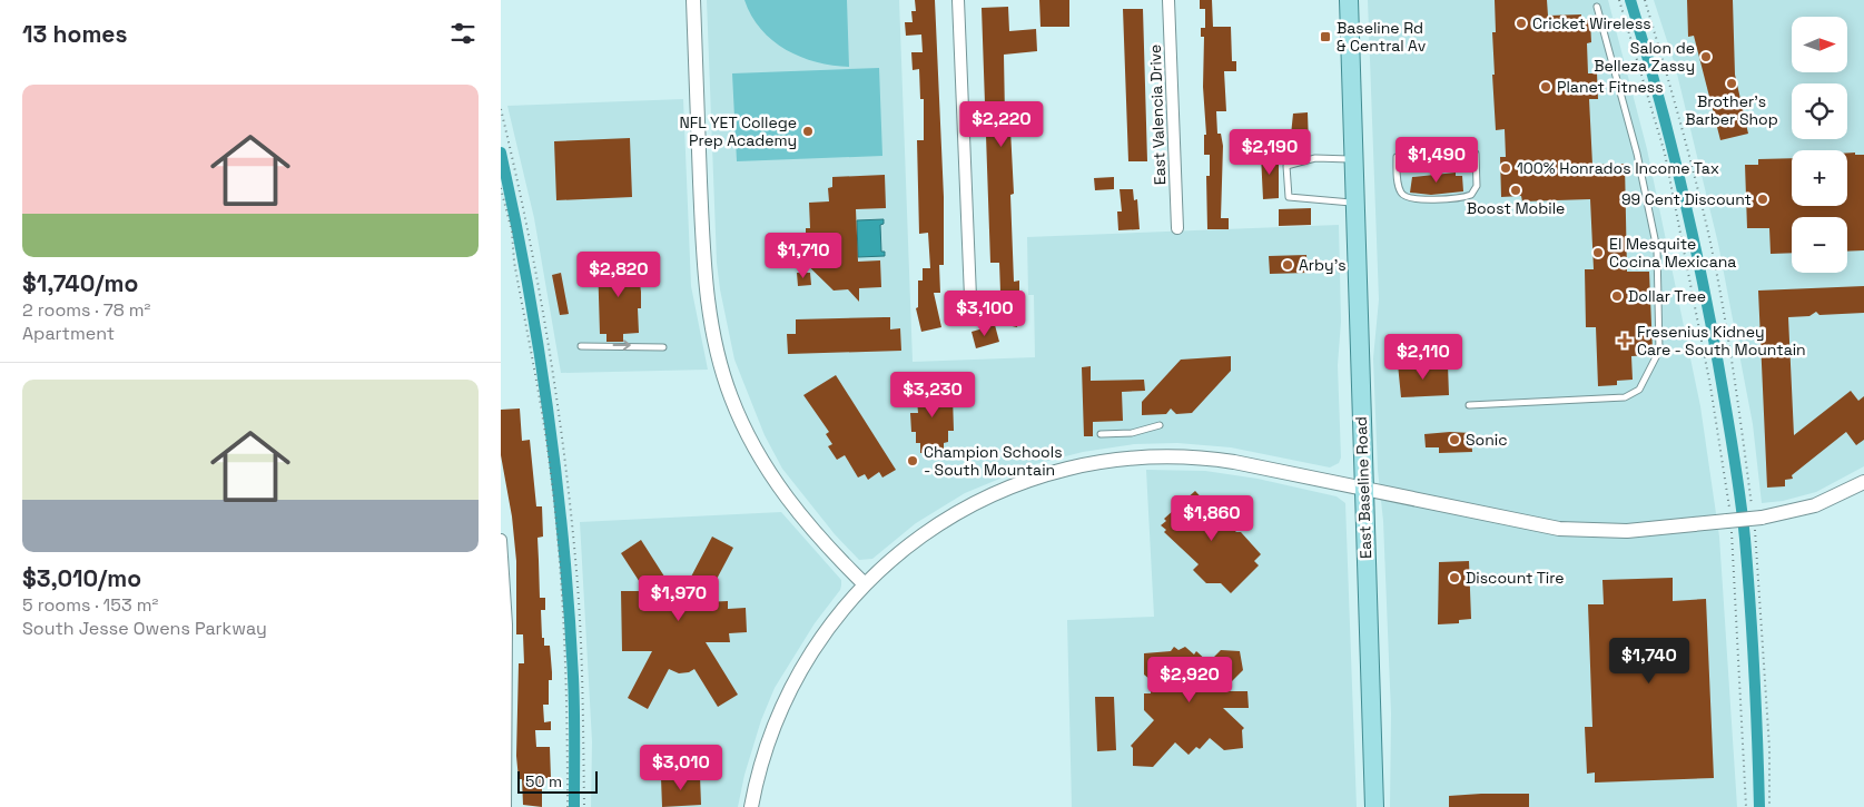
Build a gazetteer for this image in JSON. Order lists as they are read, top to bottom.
{
  "streets": {
    "main road": ["East Baseline Road"],
    "street": ["East Valencia Drive"]
  },
  "places": {
    "other": [
      "Cricket Wireless",
      "Salon de Belleza Zassy",
      "Brother's Barber Shop",
      "Planet Fitness",
      "NFL YET College Prep Academy",
      "100% Honrados Income Tax",
      "Boost Mobile",
      "99 Cent Discount",
      "El Mesquite Cocina Mexicana",
      "Arby's",
      "Dollar Tree",
      "Sonic",
      "Champion Schools - South Mountain",
      "Discount Tire"
    ],
    "transit": ["Baseline Rd & Central Av"],
    "health": ["Fresenius Kidney Care - South Mountain"]
  },
  "scale_bar": "50 m",
  "north": "right",
  "page": {
    "heading": "13 homes",
    "map_buttons": ["+", "−"],
    "list": [
      {
        "name": "$1,740/mo",
        "note": "2 rooms · 78 m² · Apartment"
      },
      {
        "name": "$3,010/mo",
        "note": "5 rooms · 153 m² · South Jesse Owens Parkway"
      }
    ],
    "price": [
      "$2,220",
      "$2,190",
      "$1,490",
      "$1,710",
      "$2,820",
      "$3,100",
      "$2,110",
      "$3,230",
      "$1,860",
      "$1,970",
      "$1,740",
      "$2,920",
      "$3,010"
    ],
    "scale": "50 m"
  }
}
